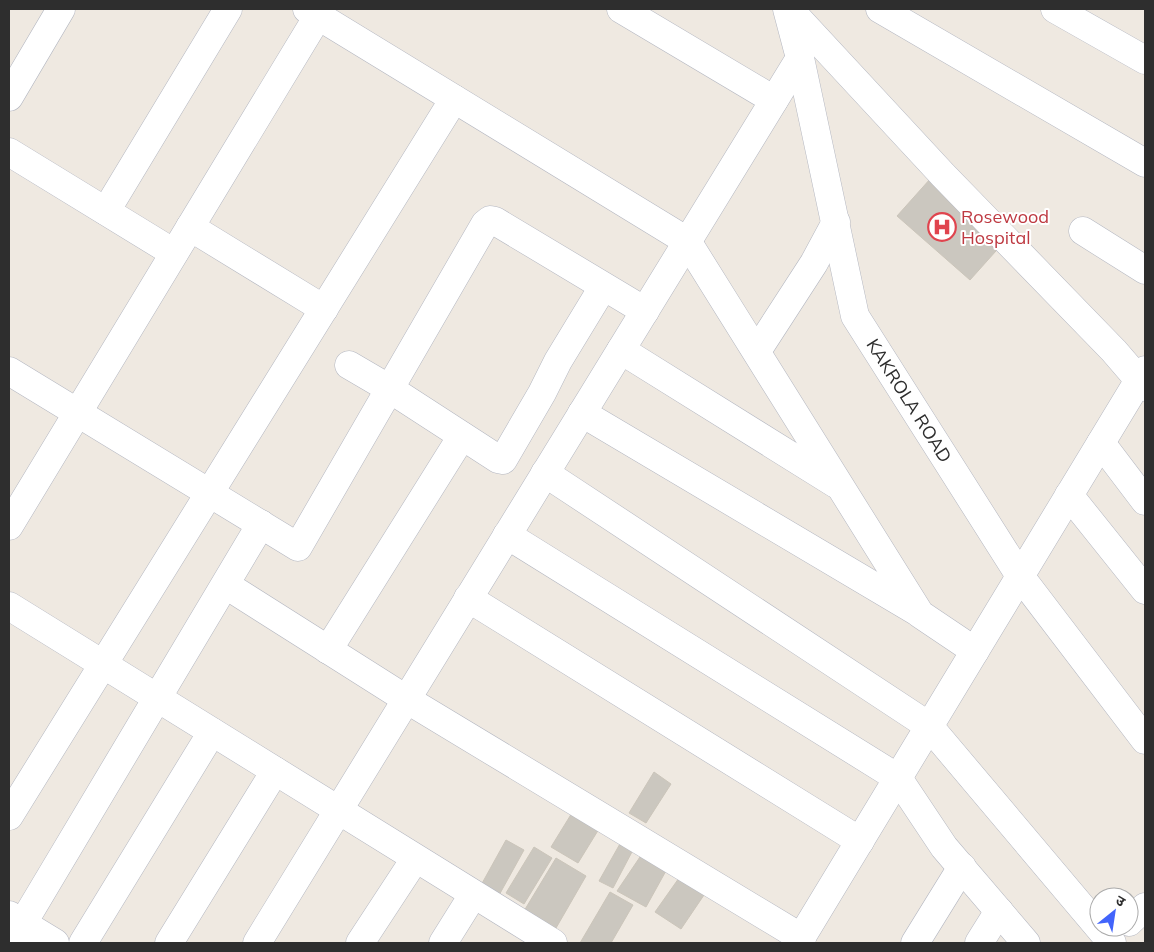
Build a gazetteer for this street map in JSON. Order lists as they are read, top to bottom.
{
  "streets": {
    "street": ["KAKROLA ROAD"]
  },
  "places": {
    "hospital": ["Rosewood Hospital"]
  },
  "north": "top right"
}
